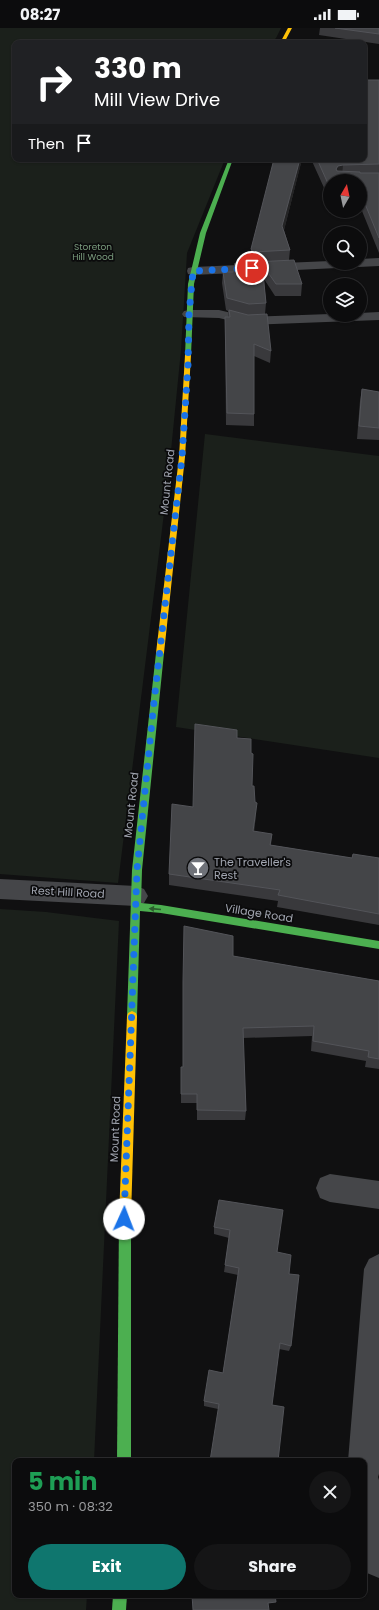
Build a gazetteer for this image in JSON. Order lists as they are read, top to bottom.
{
  "streets": {
    "main road": ["Mount Road", "Village Road"],
    "street": ["Rest Hill Road"]
  },
  "crossings": [
    ["Mount Road", "Rest Hill Road"],
    ["Mount Road", "Village Road"],
    ["Rest Hill Road", "Village Road"]
  ],
  "one_way": ["Village Road"],
  "parks": ["Storeton Hill Wood"],
  "places": {
    "bar": ["The Traveller's Rest"]
  },
  "north": "top",
  "page": {
    "status": "08:27",
    "turn": ["330 m", "Mill View Drive"],
    "then": "Then",
    "heading": ["5 min", "350 m · 08:32"],
    "buttons": ["Exit", "Share"]
  }
}
